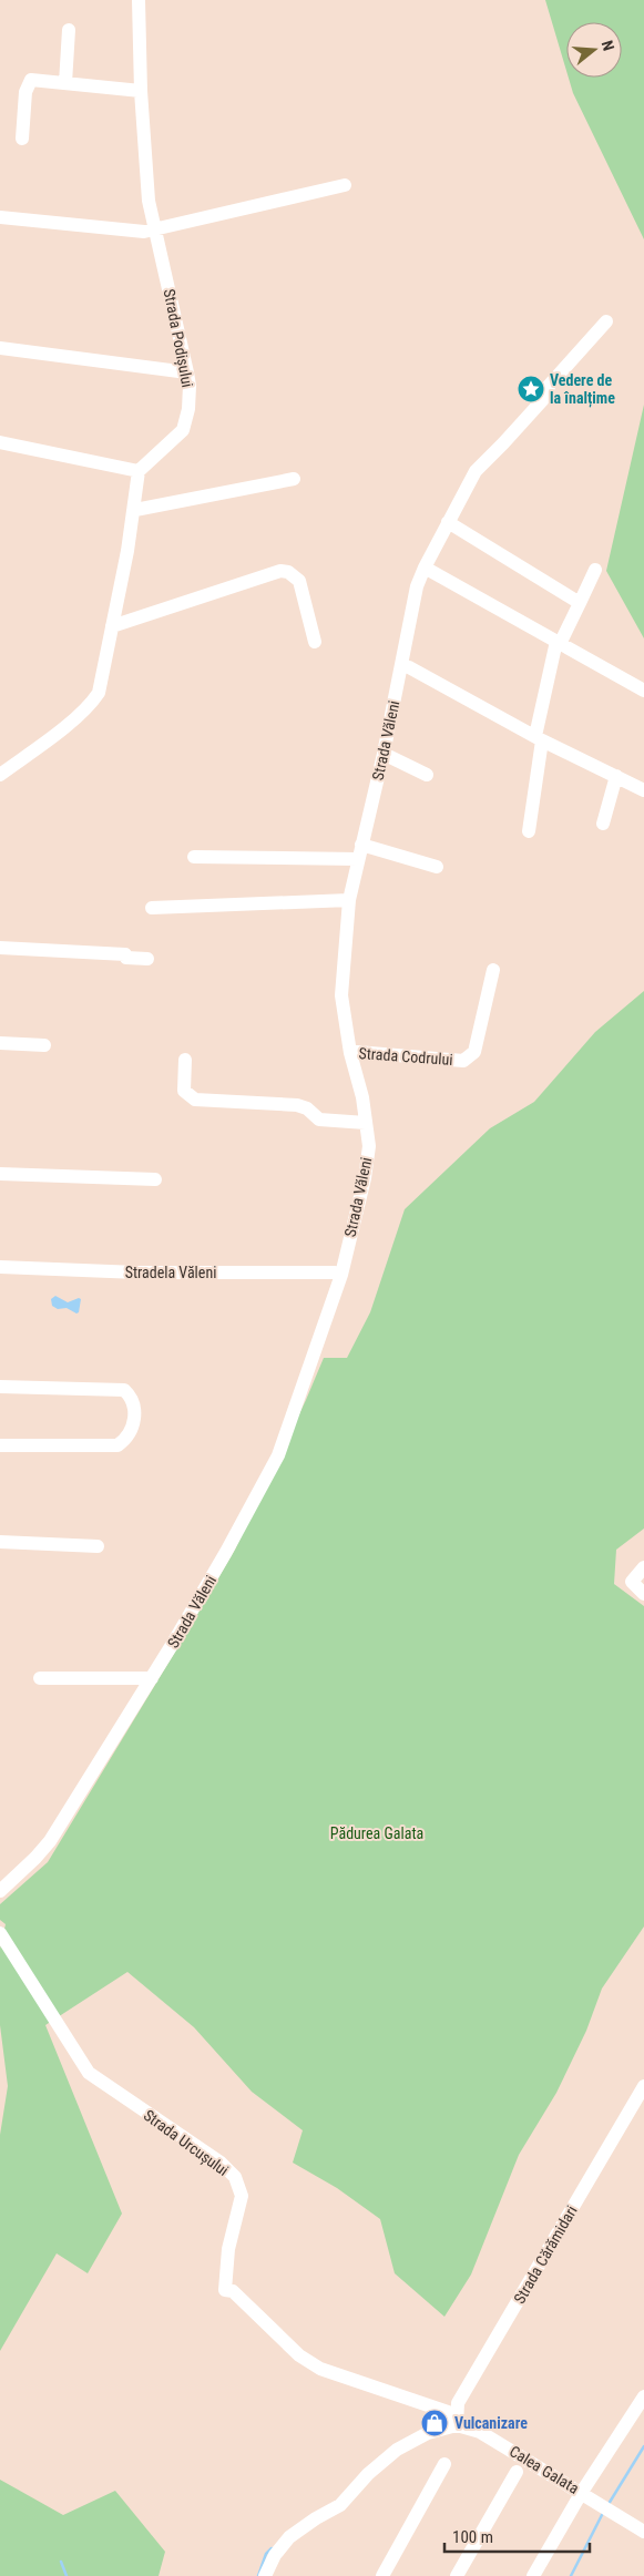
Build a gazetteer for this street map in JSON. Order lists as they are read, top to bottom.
{
  "streets": {
    "street": [
      "Strada Podișului",
      "Strada Văleni",
      "Strada Codrului",
      "Stradela Văleni",
      "Strada Urcușului",
      "Strada Cărămidari",
      "Calea Galata"
    ]
  },
  "crossings": [
    ["Strada Văleni", "Strada Codrului"],
    ["Strada Văleni", "Stradela Văleni"],
    ["Strada Urcușului", "Strada Cărămidari"],
    ["Strada Urcușului", "Calea Galata"],
    ["Strada Cărămidari", "Calea Galata"]
  ],
  "parks": ["Pădurea Galata"],
  "places": {
    "place": ["Vedere de la înalțime"],
    "shop": ["Vulcanizare"]
  },
  "scale_bar": "100 m",
  "north": "right"
}
